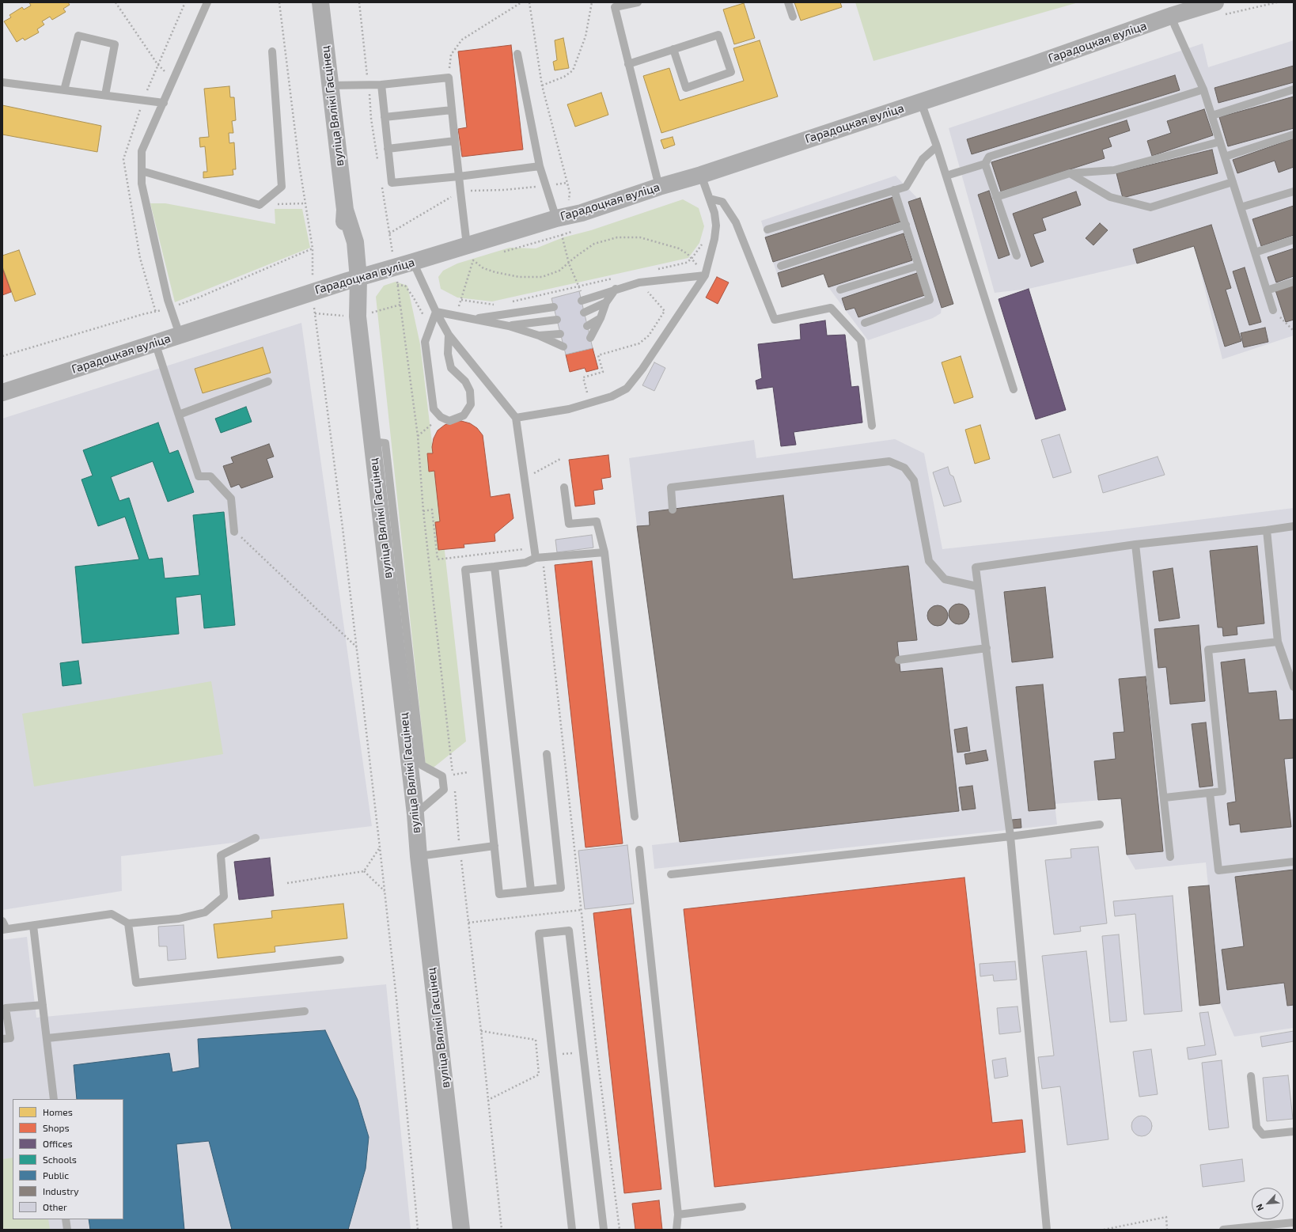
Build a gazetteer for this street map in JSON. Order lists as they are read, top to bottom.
{
  "streets": {
    "street": ["Гарадоцкая вуліца", "вуліца Вялікі Гасцінец"]
  },
  "crossings": [
    ["Гарадоцкая вуліца", "вуліца Вялікі Гасцінец"]
  ],
  "legend": [
    "Homes",
    "Shops",
    "Offices",
    "Schools",
    "Public",
    "Industry",
    "Other"
  ],
  "north": "bottom left"
}
